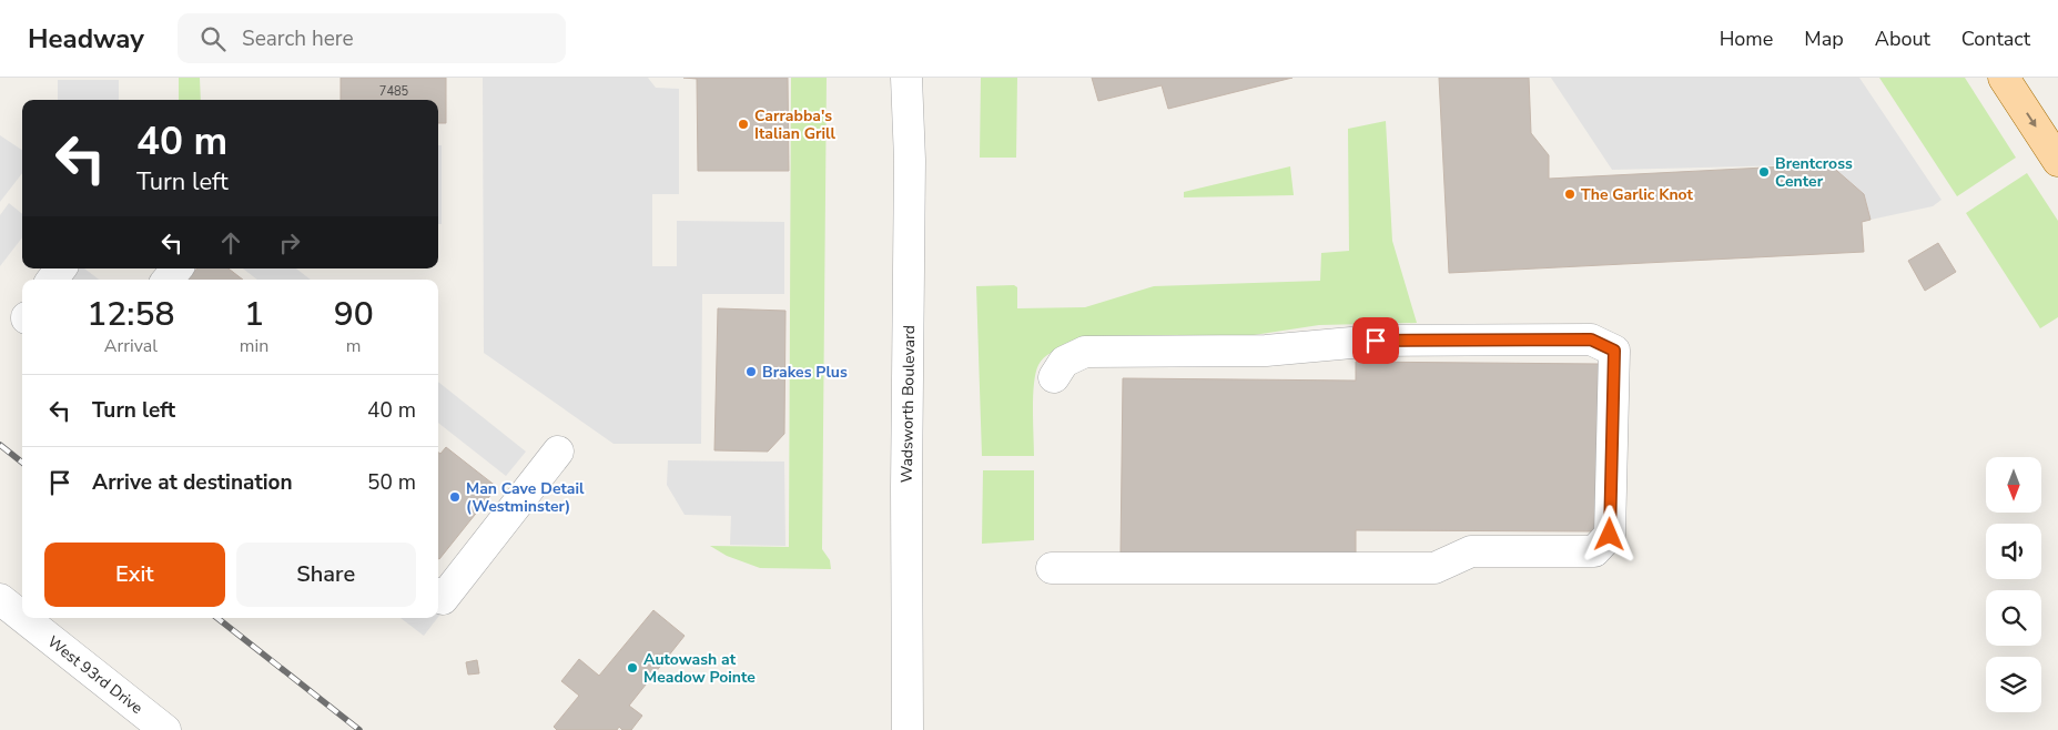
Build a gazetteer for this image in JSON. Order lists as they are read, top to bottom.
{
  "streets": {
    "street": ["Wadsworth Boulevard", "West 93rd Drive"]
  },
  "places": [
    "Carrabba's Italian Grill",
    "Brentcross Center",
    "The Garlic Knot",
    "Brakes Plus",
    "Man Cave Detail (Westminster)",
    "Autowash at Meadow Pointe"
  ],
  "house_numbers": ["7485"],
  "north": "bottom",
  "page": {
    "header": "Headway",
    "search": "Search here",
    "nav": [
      "Home",
      "Map",
      "About",
      "Contact"
    ],
    "turn": ["40 m", "Turn left"],
    "eta": [
      "12:58",
      "Arrival",
      "1",
      "min",
      "90",
      "m"
    ],
    "list": [
      {
        "name": "Turn left",
        "value": "40 m"
      },
      {
        "name": "Arrive at destination",
        "value": "50 m"
      }
    ],
    "buttons": ["Exit", "Share"]
  }
}
